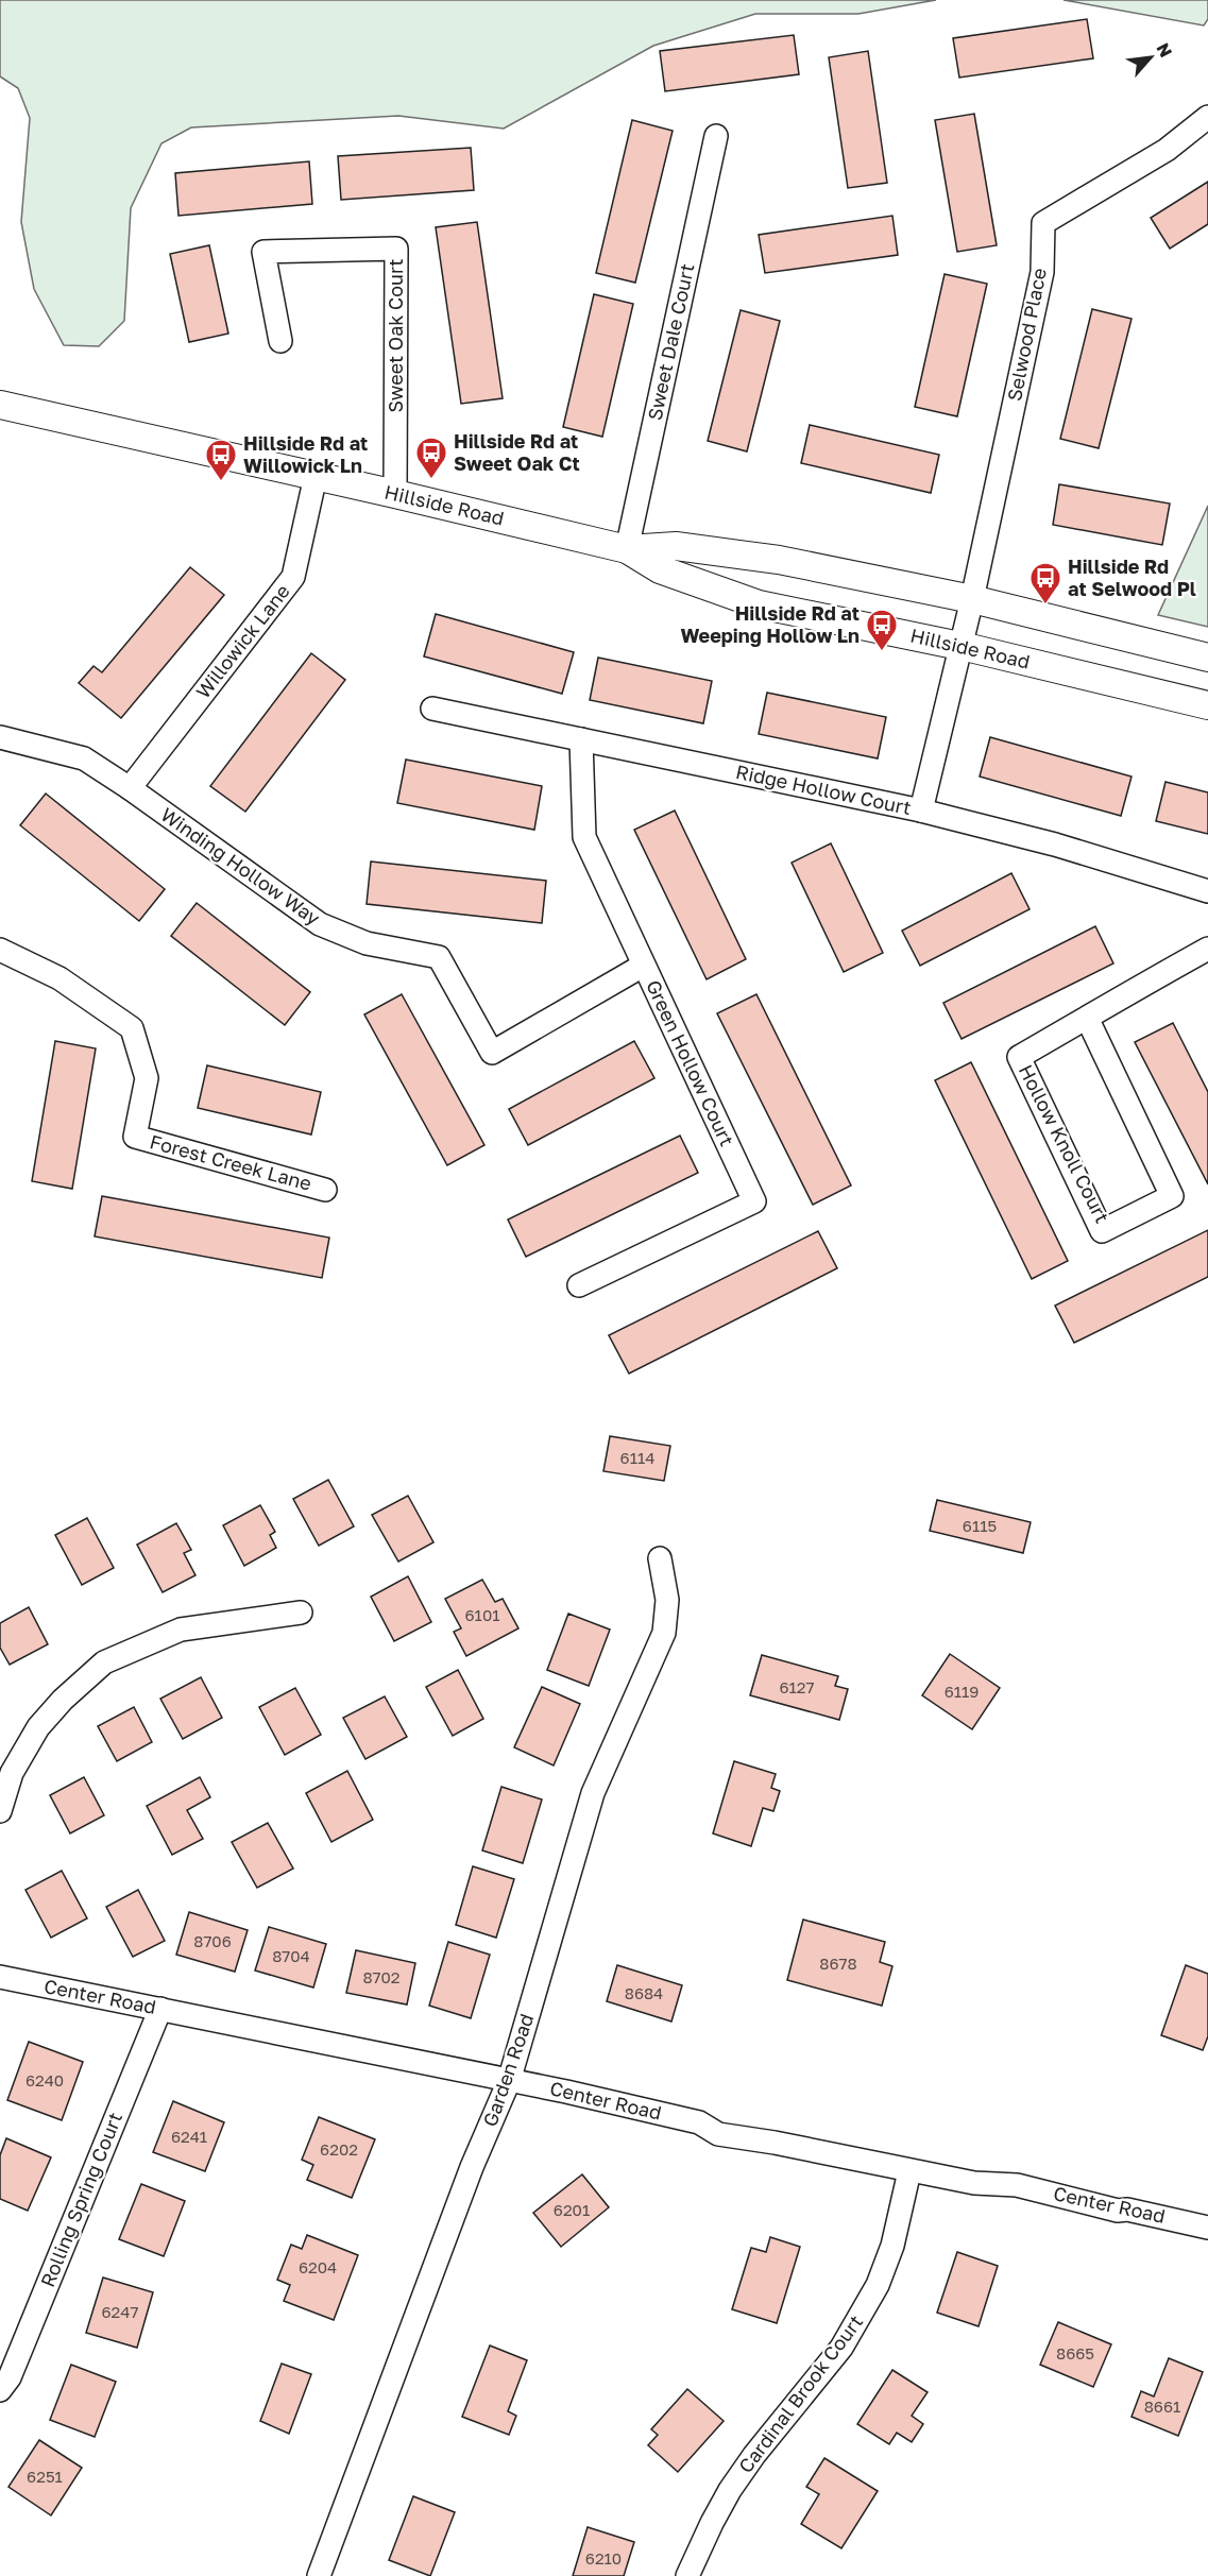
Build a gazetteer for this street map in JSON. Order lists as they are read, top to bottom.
{
  "streets": {
    "street": [
      "Selwood Place",
      "Sweet Oak Court",
      "Sweet Dale Court",
      "Hillside Road",
      "Willowick Lane",
      "Ridge Hollow Court",
      "Winding Hollow Way",
      "Green Hollow Court",
      "Hollow Knoll Court",
      "Forest Creek Lane",
      "Center Road",
      "Garden Road",
      "Rolling Spring Court",
      "Cardinal Brook Court"
    ]
  },
  "crossings": [
    ["Selwood Place", "Hillside Road"],
    ["Sweet Oak Court", "Hillside Road"],
    ["Sweet Dale Court", "Hillside Road"],
    ["Hillside Road", "Willowick Lane"],
    ["Willowick Lane", "Winding Hollow Way"],
    ["Ridge Hollow Court", "Green Hollow Court"],
    ["Winding Hollow Way", "Green Hollow Court"],
    ["Center Road", "Garden Road"],
    ["Center Road", "Rolling Spring Court"],
    ["Center Road", "Cardinal Brook Court"]
  ],
  "places": {
    "bus stop": [
      "Hillside Rd at Sweet Oak Ct",
      "Hillside Rd at Willowick Ln",
      "Hillside Rd at Selwood Pl",
      "Hillside Rd at Weeping Hollow Ln"
    ]
  },
  "house_numbers": [
    "6114",
    "6115",
    "6101",
    "6127",
    "6119",
    "8706",
    "8704",
    "8678",
    "8702",
    "8684",
    "6240",
    "6241",
    "6202",
    "6201",
    "6204",
    "6247",
    "8665",
    "8661",
    "6251",
    "6210"
  ],
  "north": "top right"
}
